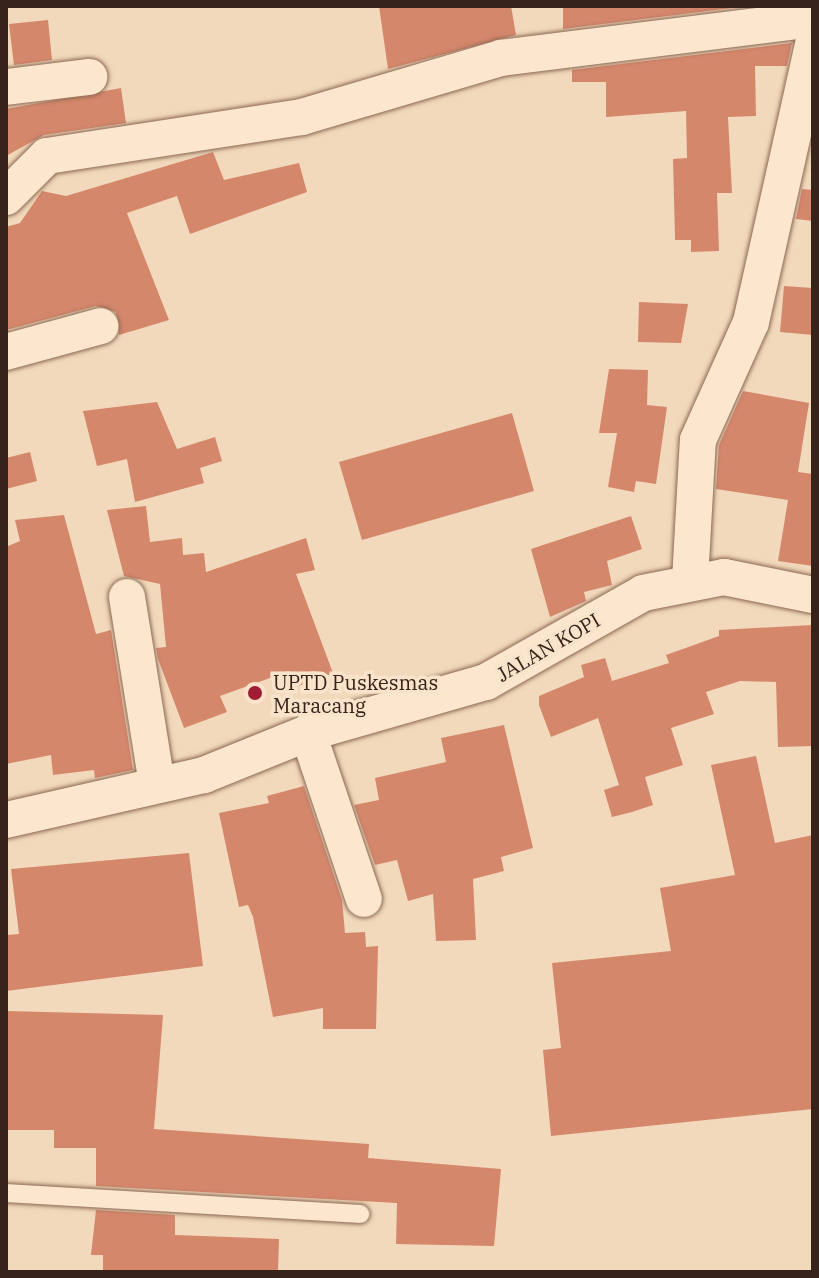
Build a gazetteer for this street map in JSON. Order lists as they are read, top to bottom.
{
  "streets": {
    "street": ["JALAN KOPI"]
  },
  "places": ["UPTD Puskesmas Maracang"]
}
